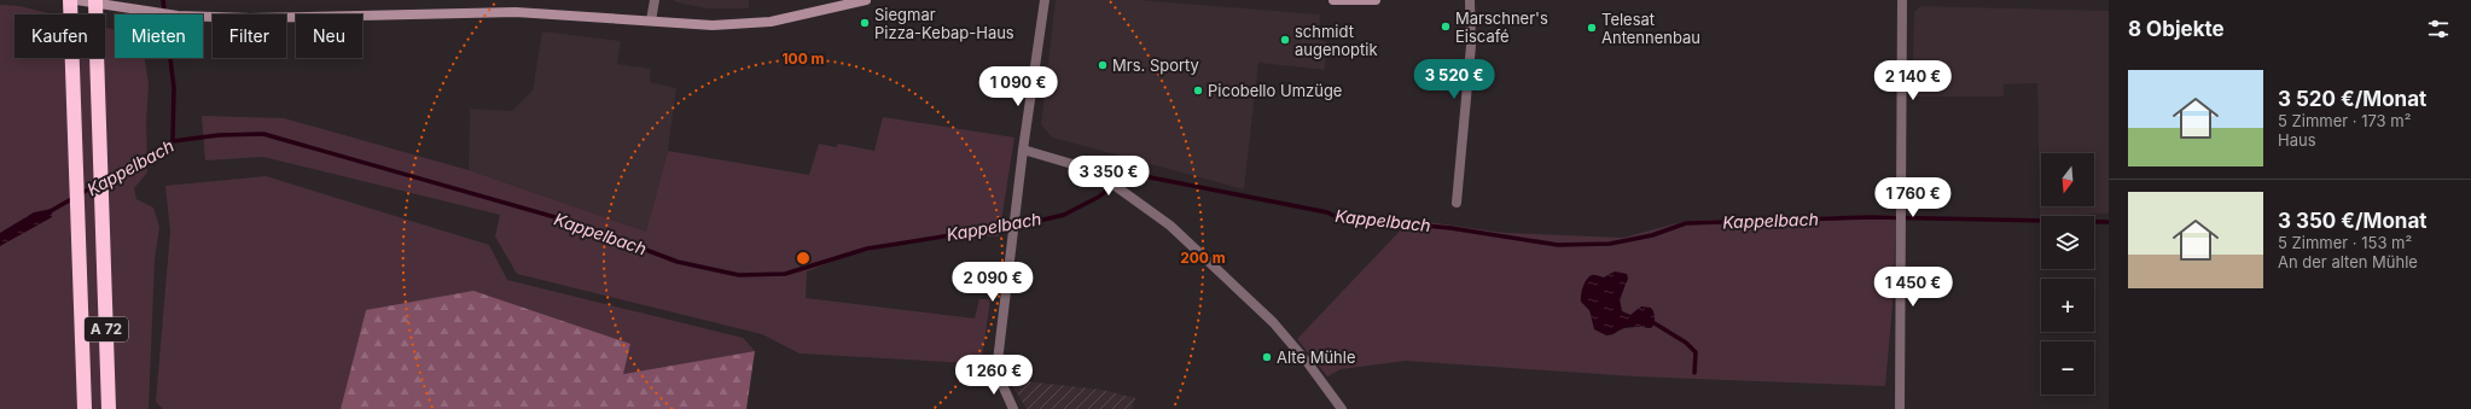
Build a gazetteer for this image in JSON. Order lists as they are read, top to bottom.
{
  "streets": {
    "highway": ["A 72"]
  },
  "water": ["Kappelbach"],
  "places": [
    "Siegmar Pizza-Kebap-Haus",
    "Marschner's Eiscafé",
    "Telesat Antennenbau",
    "schmidt augenoptik",
    "Mrs. Sporty",
    "Picobello Umzüge",
    "Alte Mühle"
  ],
  "north": "bottom",
  "page": {
    "heading": "8 Objekte",
    "chip": [
      "Kaufen",
      "Mieten",
      "Filter",
      "Neu"
    ],
    "list": [
      {
        "name": "3 520 €/Monat",
        "note": "5 Zimmer · 173 m² · Haus"
      },
      {
        "name": "3 350 €/Monat",
        "note": "5 Zimmer · 153 m² · An der alten Mühle"
      }
    ],
    "price": [
      "3 520 €",
      "2 140 €",
      "1 090 €",
      "3 350 €",
      "1 760 €",
      "2 090 €",
      "1 450 €",
      "1 260 €"
    ],
    "map_buttons": ["+", "−"]
  },
  "rings": ["100 m", "200 m"]
}
